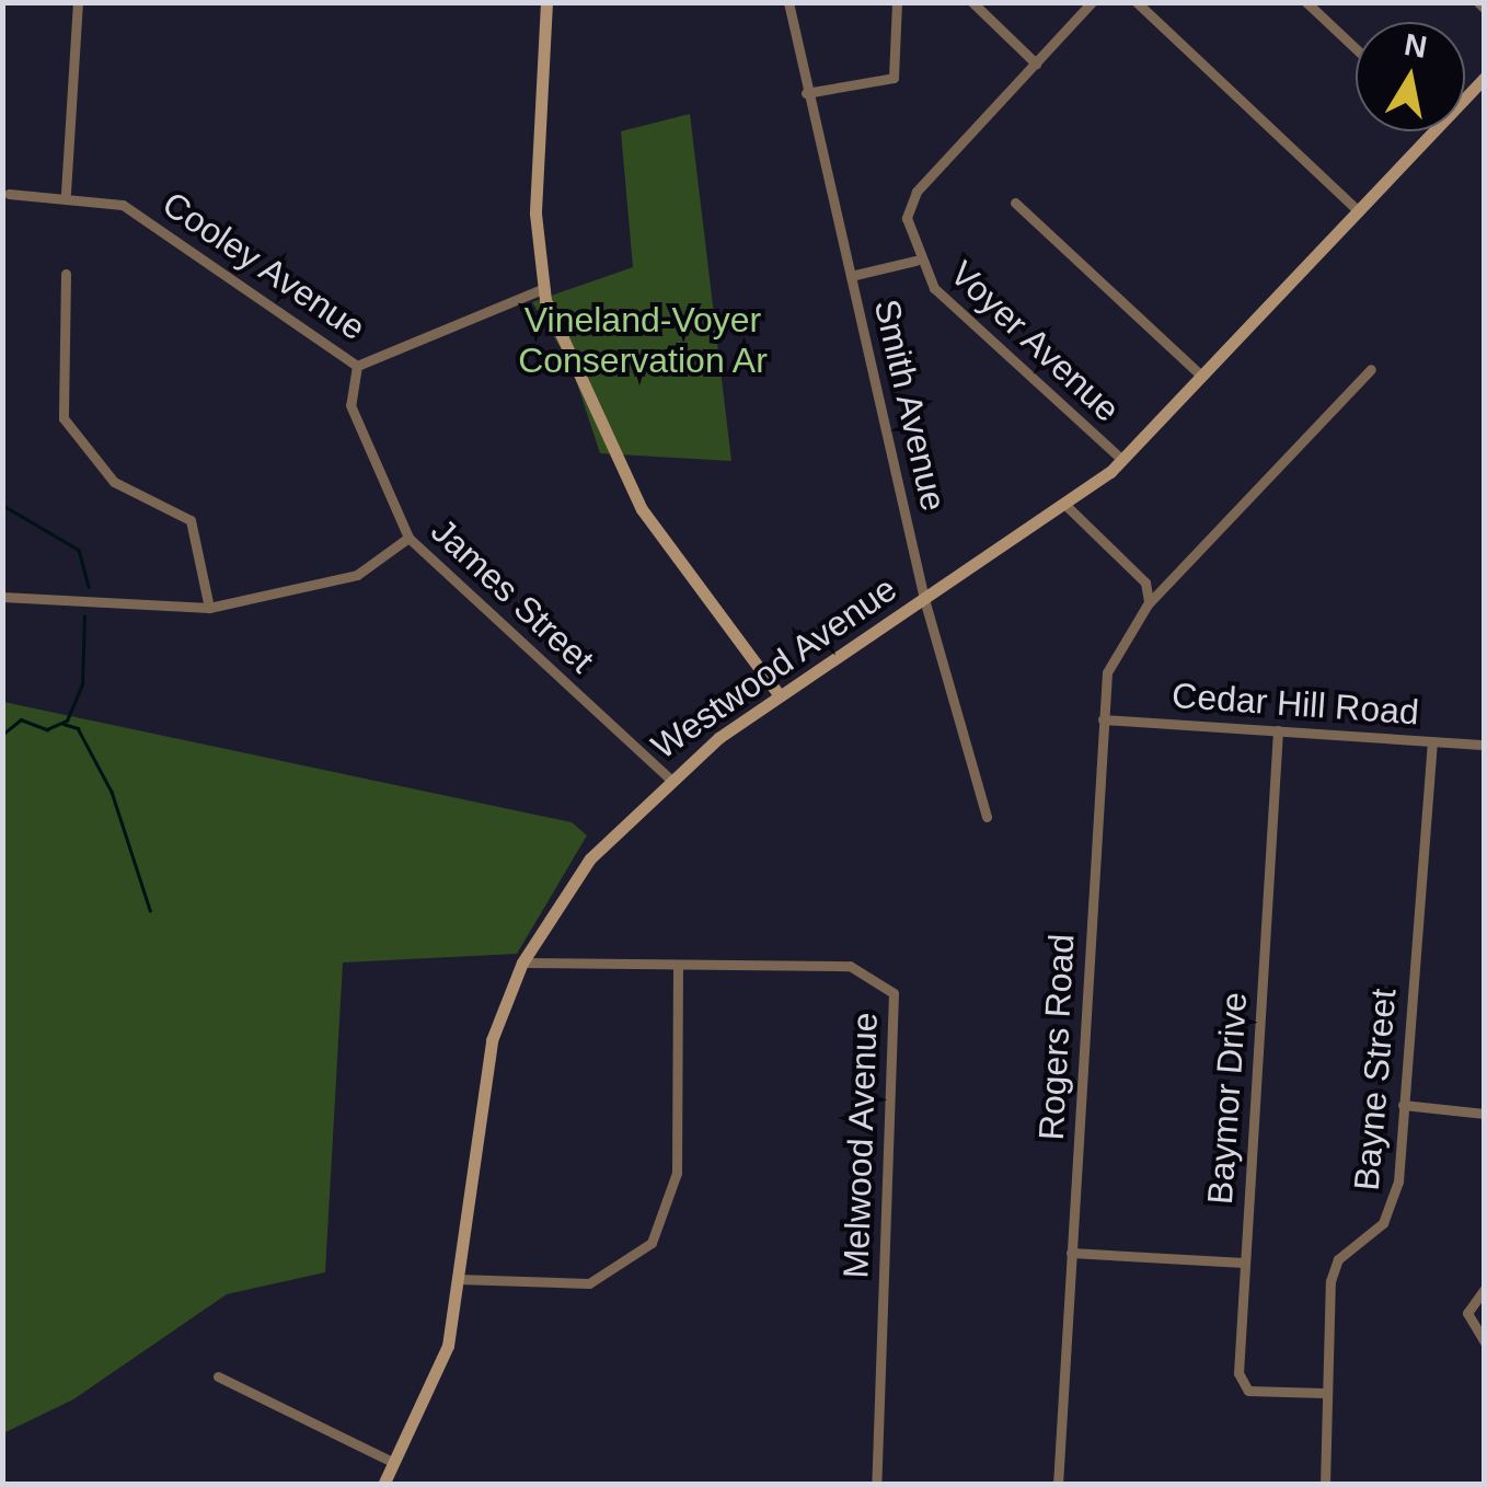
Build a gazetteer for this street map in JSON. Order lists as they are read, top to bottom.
{
  "streets": {
    "street": [
      "Cooley Avenue",
      "Voyer Avenue",
      "Smith Avenue",
      "James Street",
      "Westwood Avenue",
      "Cedar Hill Road",
      "Rogers Road",
      "Bayne Street",
      "Baymor Drive",
      "Melwood Avenue"
    ]
  },
  "crossings": [
    ["Cooley Avenue", "James Street"],
    ["Voyer Avenue", "Smith Avenue"],
    ["Voyer Avenue", "Westwood Avenue"],
    ["Smith Avenue", "Westwood Avenue"],
    ["James Street", "Westwood Avenue"],
    ["Westwood Avenue", "Melwood Avenue"],
    ["Cedar Hill Road", "Rogers Road"],
    ["Cedar Hill Road", "Bayne Street"],
    ["Cedar Hill Road", "Baymor Drive"],
    ["Bayne Street", "Baymor Drive"]
  ],
  "parks": ["Vineland-Voyer Conservation Ar"],
  "north": "top"
}
